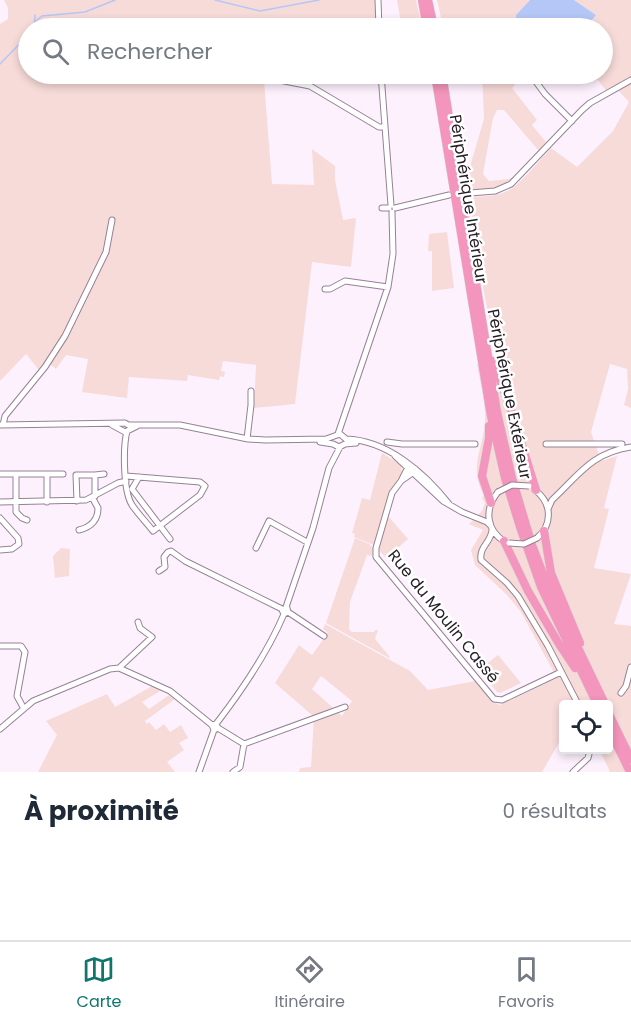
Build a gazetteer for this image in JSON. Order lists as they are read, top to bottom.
{
  "streets": {
    "highway": ["Périphérique Intérieur", "Périphérique Extérieur"],
    "street": ["Rue du Moulin Cassé"]
  },
  "page": {
    "search": "Rechercher",
    "heading": ["À proximité", "0 résultats"],
    "nav": ["Carte", "Itinéraire", "Favoris"]
  }
}
